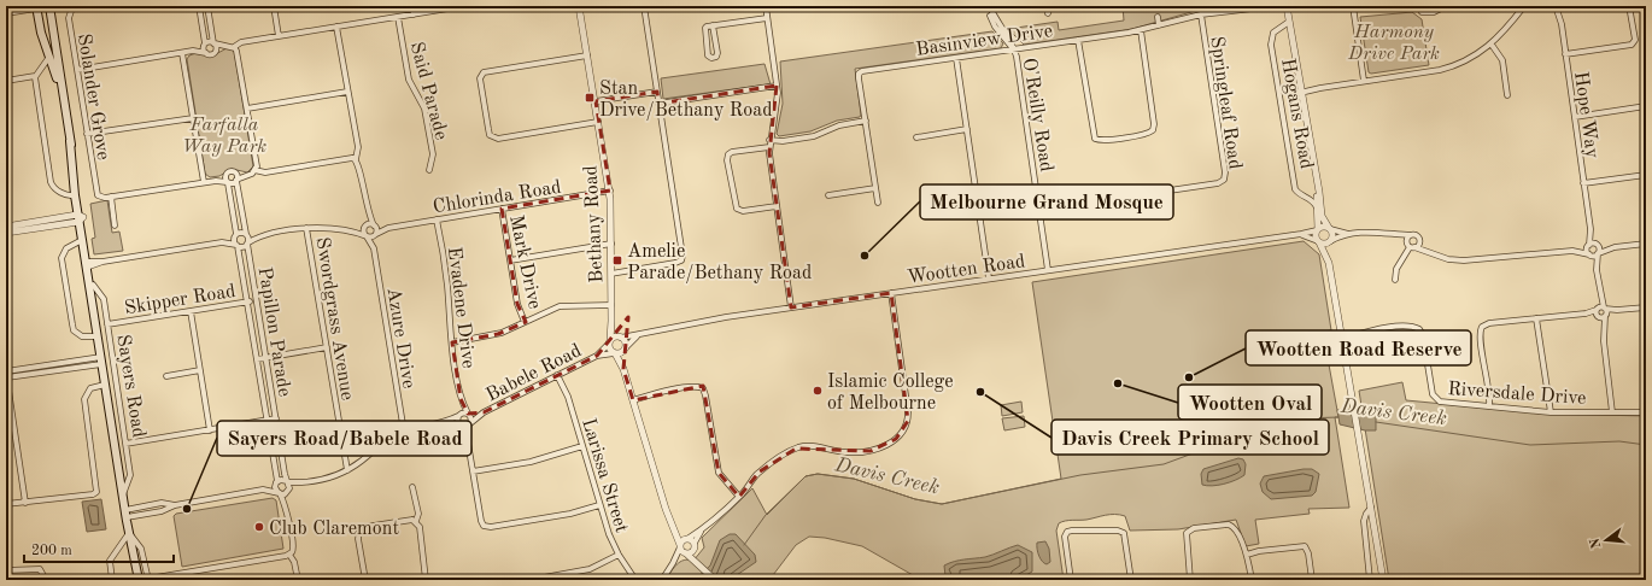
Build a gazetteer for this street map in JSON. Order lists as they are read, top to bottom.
{
  "streets": {
    "main road": ["Sayers Road"],
    "street": [
      "Basinview Drive",
      "Said Parade",
      "Solander Grove",
      "Springleaf Road",
      "Hogans Road",
      "O'Reilly Road",
      "Hope Way",
      "Chlorinda Road",
      "Bethany Road",
      "Mark Drive",
      "Wootten Road",
      "Skipper Road",
      "Evadene Drive",
      "Swordgrass Avenue",
      "Papillon Parade",
      "Azure Drive",
      "Babele Road",
      "Riversdale Drive",
      "Larissa Street"
    ]
  },
  "crossings": [
    ["Basinview Drive", "Springleaf Road"],
    ["Basinview Drive", "O'Reilly Road"],
    ["Springleaf Road", "O'Reilly Road"],
    ["Hogans Road", "Wootten Road"],
    ["O'Reilly Road", "Wootten Road"],
    ["Chlorinda Road", "Bethany Road"],
    ["Chlorinda Road", "Mark Drive"],
    ["Chlorinda Road", "Evadene Drive"],
    ["Chlorinda Road", "Azure Drive"],
    ["Bethany Road", "Wootten Road"],
    ["Bethany Road", "Babele Road"],
    ["Wootten Road", "Babele Road"],
    ["Skipper Road", "Papillon Parade"],
    ["Skipper Road", "Sayers Road"],
    ["Evadene Drive", "Babele Road"],
    ["Babele Road", "Larissa Street"]
  ],
  "water": ["Davis Creek"],
  "parks": ["Harmony Drive Park", "Farfalla Way Park"],
  "places": {
    "transit": ["Stan Drive/Bethany Road", "Amelie Parade/Bethany Road"],
    "other": [
      "Melbourne Grand Mosque",
      "Wootten Road Reserve",
      "Wootten Oval",
      "Islamic College of Melbourne",
      "Davis Creek Primary School",
      "Sayers Road/Babele Road",
      "Club Claremont"
    ]
  },
  "scale_bar": "200 m",
  "north": "left"
}
